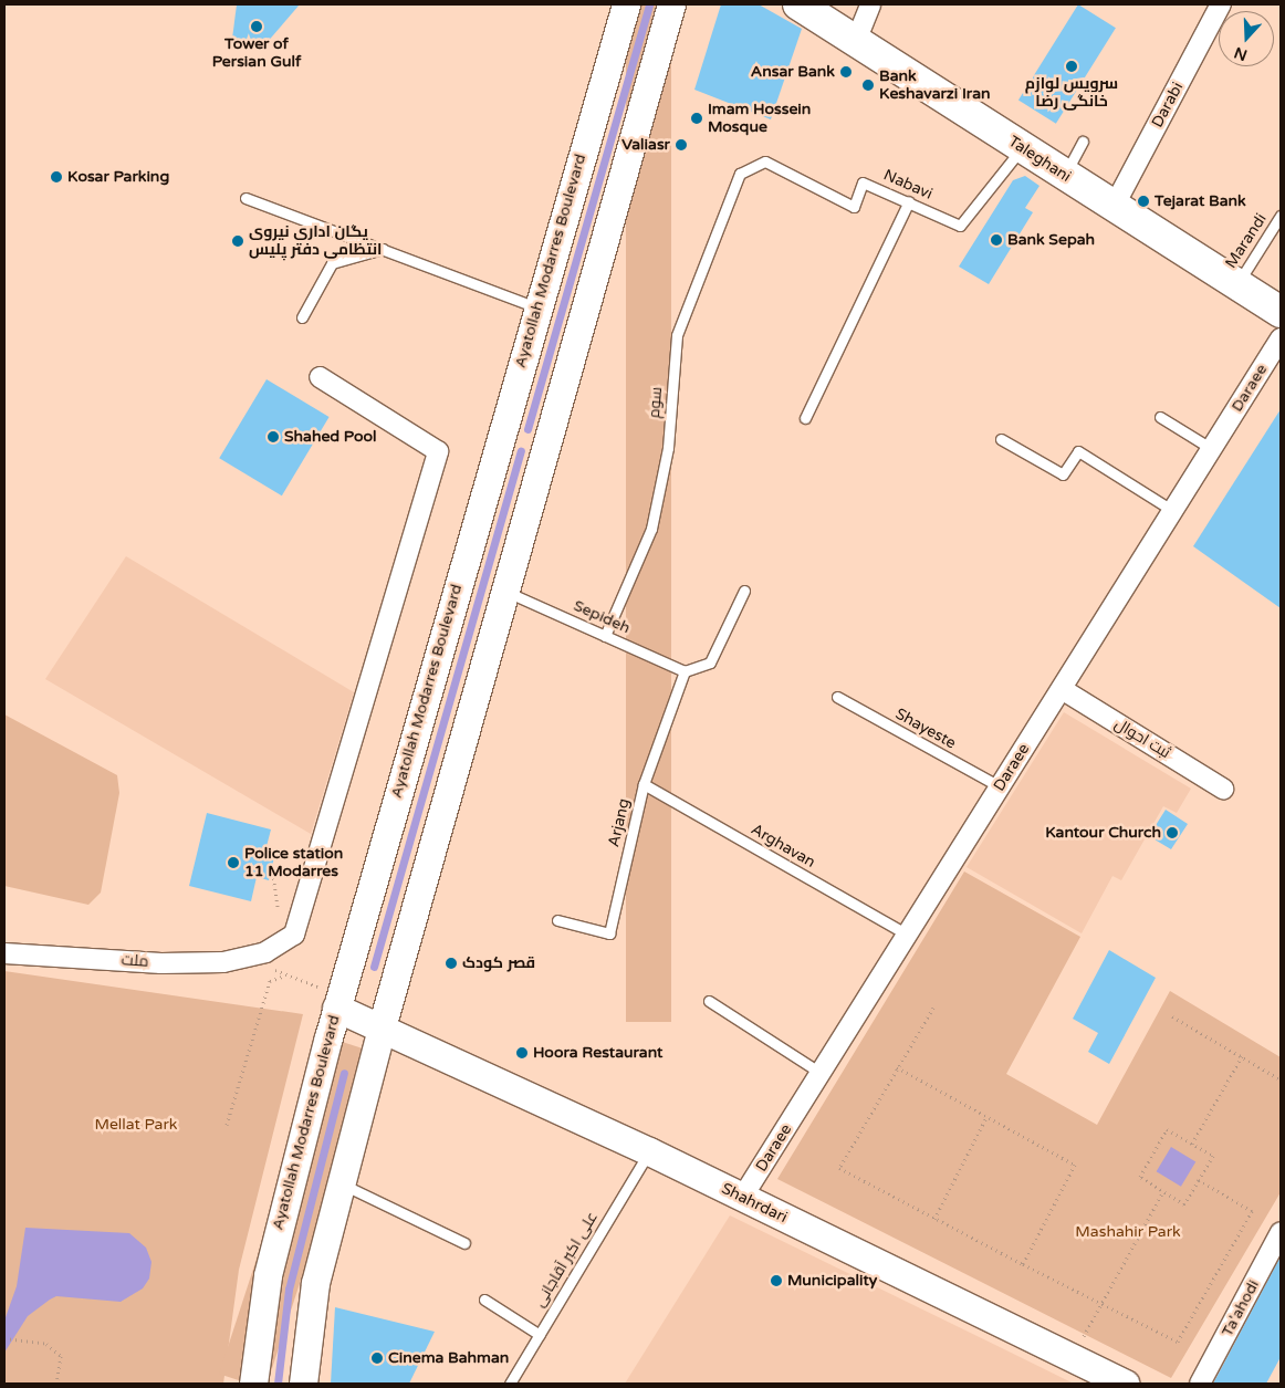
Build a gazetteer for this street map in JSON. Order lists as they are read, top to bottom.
{
  "streets": {
    "main road": ["Taleghani", "Ayatollah Modarres Boulevard", "Shahrdari"],
    "street": [
      "Darabi",
      "Daraee",
      "ثبت احوال",
      "ملت",
      "Ta'ahodi"
    ],
    "lane": [
      "Nabavi",
      "Marandi",
      "سوم",
      "Sepideh",
      "Shayeste",
      "Arjang",
      "Arghavan",
      "علی اکبر آقاجانی"
    ]
  },
  "crossings": [
    ["Darabi", "Taleghani"],
    ["Taleghani", "Nabavi"],
    ["Taleghani", "Marandi"],
    ["Nabavi", "سوم"],
    ["Ayatollah Modarres Boulevard", "Shahrdari"],
    ["Daraee", "Shayeste"],
    ["Daraee", "ثبت احوال"],
    ["Daraee", "Arghavan"],
    ["Daraee", "Shahrdari"],
    ["سوم", "Sepideh"],
    ["Sepideh", "Arjang"],
    ["Arjang", "Arghavan"],
    ["Shahrdari", "علی اکبر آقاجانی"]
  ],
  "parks": ["Mellat Park", "Mashahir Park"],
  "places": [
    "Tower of Persian Gulf",
    "سرویس لوازم خانگی رضا",
    "Ansar Bank",
    "Bank Keshavarzi Iran",
    "Imam Hossein Mosque",
    "Valiasr",
    "Kosar Parking",
    "Tejarat Bank",
    "Bank Sepah",
    "یگان اداری نیروی انتظامی دفتر پلیس",
    "Shahed Pool",
    "Kantour Church",
    "Police station 11 Modarres",
    "قصر کودک",
    "Hoora Restaurant",
    "Municipality",
    "Cinema Bahman"
  ],
  "north": "bottom"
}
